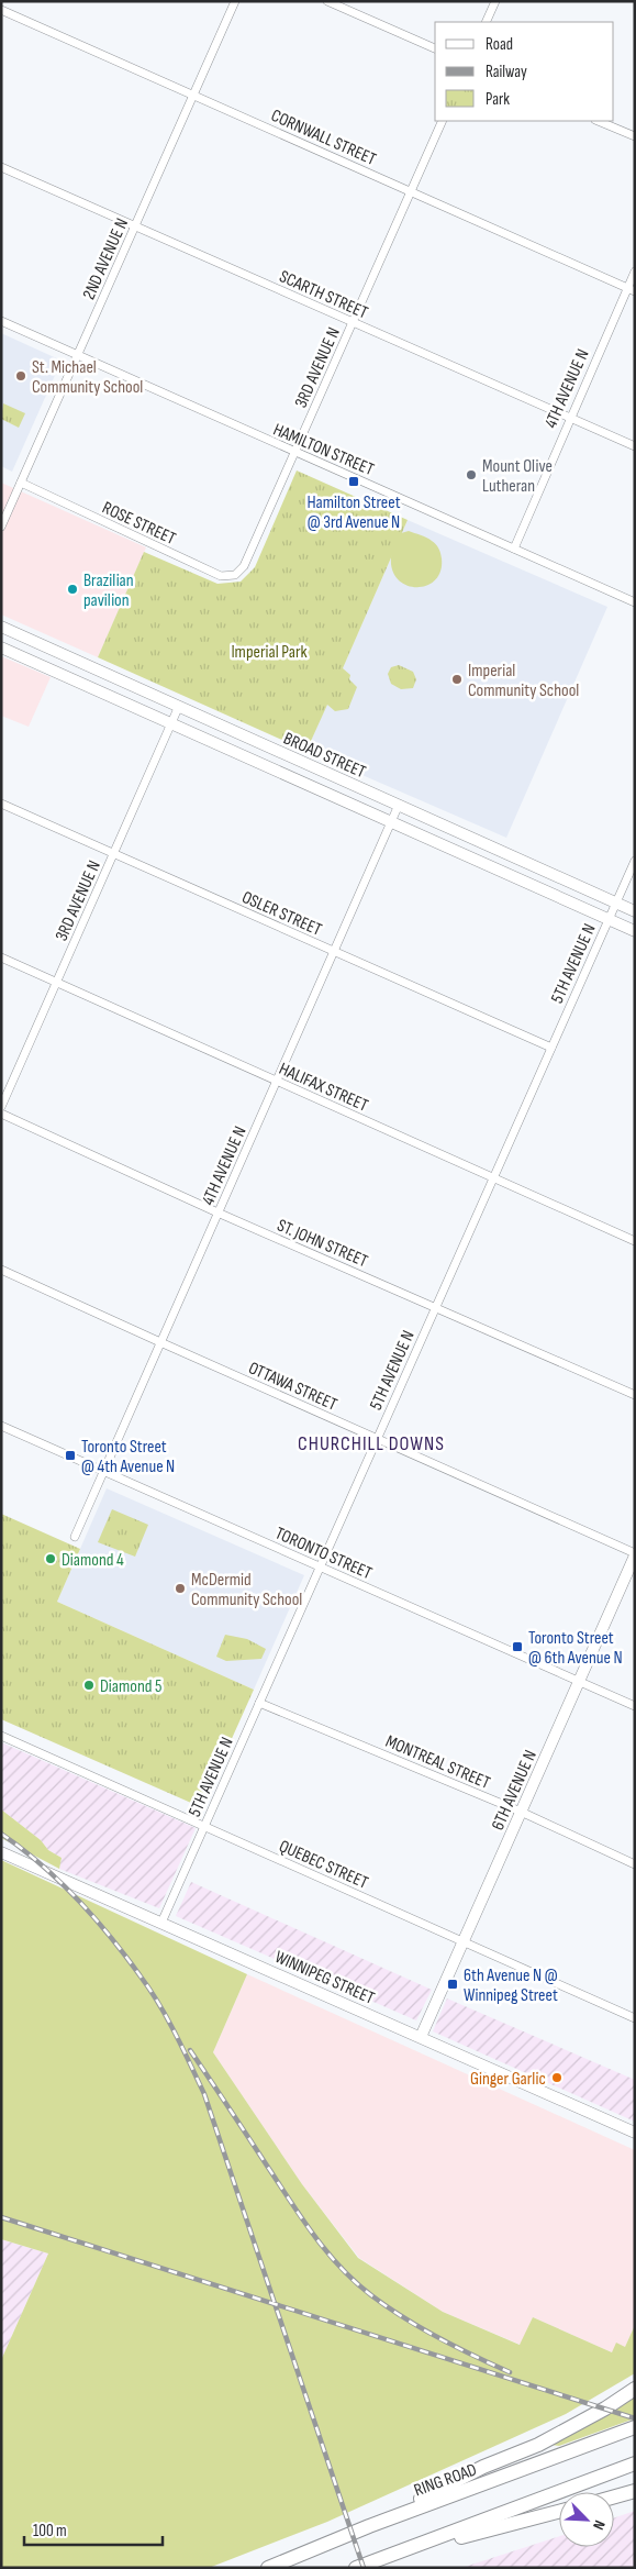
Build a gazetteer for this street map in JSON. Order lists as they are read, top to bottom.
{
  "streets": {
    "highway": ["RING ROAD"],
    "main road": ["BROAD STREET", "6TH AVENUE N", "WINNIPEG STREET"],
    "street": [
      "CORNWALL STREET",
      "2ND AVENUE N",
      "SCARTH STREET",
      "3RD AVENUE N",
      "4TH AVENUE N",
      "HAMILTON STREET",
      "ROSE STREET",
      "OSLER STREET",
      "5TH AVENUE N",
      "HALIFAX STREET",
      "ST. JOHN STREET",
      "OTTAWA STREET",
      "TORONTO STREET",
      "MONTREAL STREET",
      "QUEBEC STREET"
    ]
  },
  "crossings": [
    ["CORNWALL STREET", "2ND AVENUE N"],
    ["CORNWALL STREET", "3RD AVENUE N"],
    ["CORNWALL STREET", "4TH AVENUE N"],
    ["2ND AVENUE N", "SCARTH STREET"],
    ["2ND AVENUE N", "HAMILTON STREET"],
    ["2ND AVENUE N", "ROSE STREET"],
    ["SCARTH STREET", "3RD AVENUE N"],
    ["SCARTH STREET", "4TH AVENUE N"],
    ["3RD AVENUE N", "HAMILTON STREET"],
    ["3RD AVENUE N", "ROSE STREET"],
    ["3RD AVENUE N", "BROAD STREET"],
    ["3RD AVENUE N", "OSLER STREET"],
    ["3RD AVENUE N", "HALIFAX STREET"],
    ["4TH AVENUE N", "HAMILTON STREET"],
    ["4TH AVENUE N", "BROAD STREET"],
    ["4TH AVENUE N", "OSLER STREET"],
    ["4TH AVENUE N", "HALIFAX STREET"],
    ["4TH AVENUE N", "ST. JOHN STREET"],
    ["4TH AVENUE N", "OTTAWA STREET"],
    ["4TH AVENUE N", "TORONTO STREET"],
    ["BROAD STREET", "5TH AVENUE N"],
    ["OSLER STREET", "5TH AVENUE N"],
    ["5TH AVENUE N", "HALIFAX STREET"],
    ["5TH AVENUE N", "ST. JOHN STREET"],
    ["5TH AVENUE N", "OTTAWA STREET"],
    ["5TH AVENUE N", "TORONTO STREET"],
    ["5TH AVENUE N", "MONTREAL STREET"],
    ["5TH AVENUE N", "QUEBEC STREET"],
    ["5TH AVENUE N", "WINNIPEG STREET"],
    ["OTTAWA STREET", "6TH AVENUE N"],
    ["TORONTO STREET", "6TH AVENUE N"],
    ["MONTREAL STREET", "6TH AVENUE N"],
    ["6TH AVENUE N", "QUEBEC STREET"],
    ["6TH AVENUE N", "WINNIPEG STREET"]
  ],
  "districts": ["CHURCHILL DOWNS"],
  "parks": ["Imperial Park"],
  "places": {
    "other": [
      "St. Michael Community School",
      "Mount Olive Lutheran",
      "Brazilian pavilion",
      "Imperial Community School",
      "Diamond 4",
      "McDermid Community School",
      "Diamond 5",
      "Ginger Garlic"
    ],
    "transit": [
      "Hamilton Street @ 3rd Avenue N",
      "Toronto Street @ 4th Avenue N",
      "Toronto Street @ 6th Avenue N",
      "6th Avenue N @ Winnipeg Street"
    ]
  },
  "legend": ["Road", "Railway", "Park"],
  "scale_bar": "100 m",
  "north": "bottom right"
}
